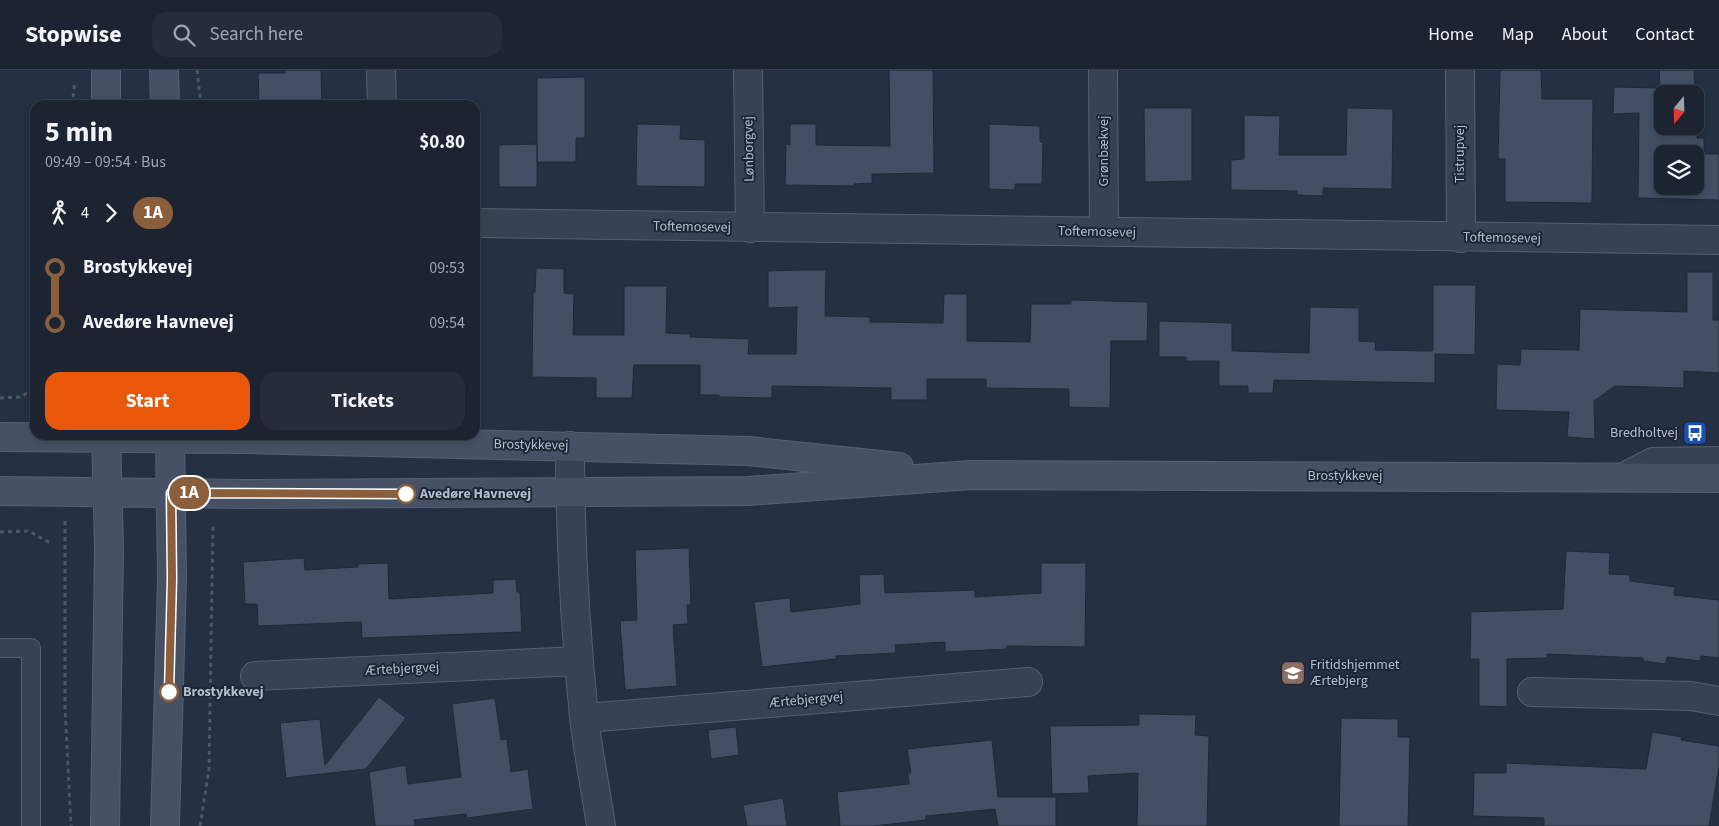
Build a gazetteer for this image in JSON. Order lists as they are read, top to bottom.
{
  "streets": {
    "street": [
      "Lønborgvej",
      "Grønbækvej",
      "Tistrupvej",
      "Toftemosevej",
      "Brostykkevej",
      "Ærtebjergvej"
    ]
  },
  "crossings": [
    ["Lønborgvej", "Toftemosevej"],
    ["Grønbækvej", "Toftemosevej"],
    ["Tistrupvej", "Toftemosevej"]
  ],
  "places": {
    "bus stop": ["Bredholtvej"],
    "other": ["Avedøre Havnevej", "Brostykkevej"],
    "school or university": ["Fritidshjemmet Ærtebjerg"]
  },
  "lines": ["bus line 1A"],
  "north": "bottom",
  "page": {
    "header": "Stopwise",
    "search": "Search here",
    "nav": [
      "Home",
      "Map",
      "About",
      "Contact"
    ],
    "on_map": "1A",
    "heading": ["5 min", "09:49 – 09:54 · Bus", "$0.80"],
    "legs": ["4", "1A"],
    "list": [
      {
        "name": "Brostykkevej",
        "value": "09:53"
      },
      {
        "name": "Avedøre Havnevej",
        "value": "09:54"
      }
    ],
    "buttons": ["Start", "Tickets"]
  }
}
